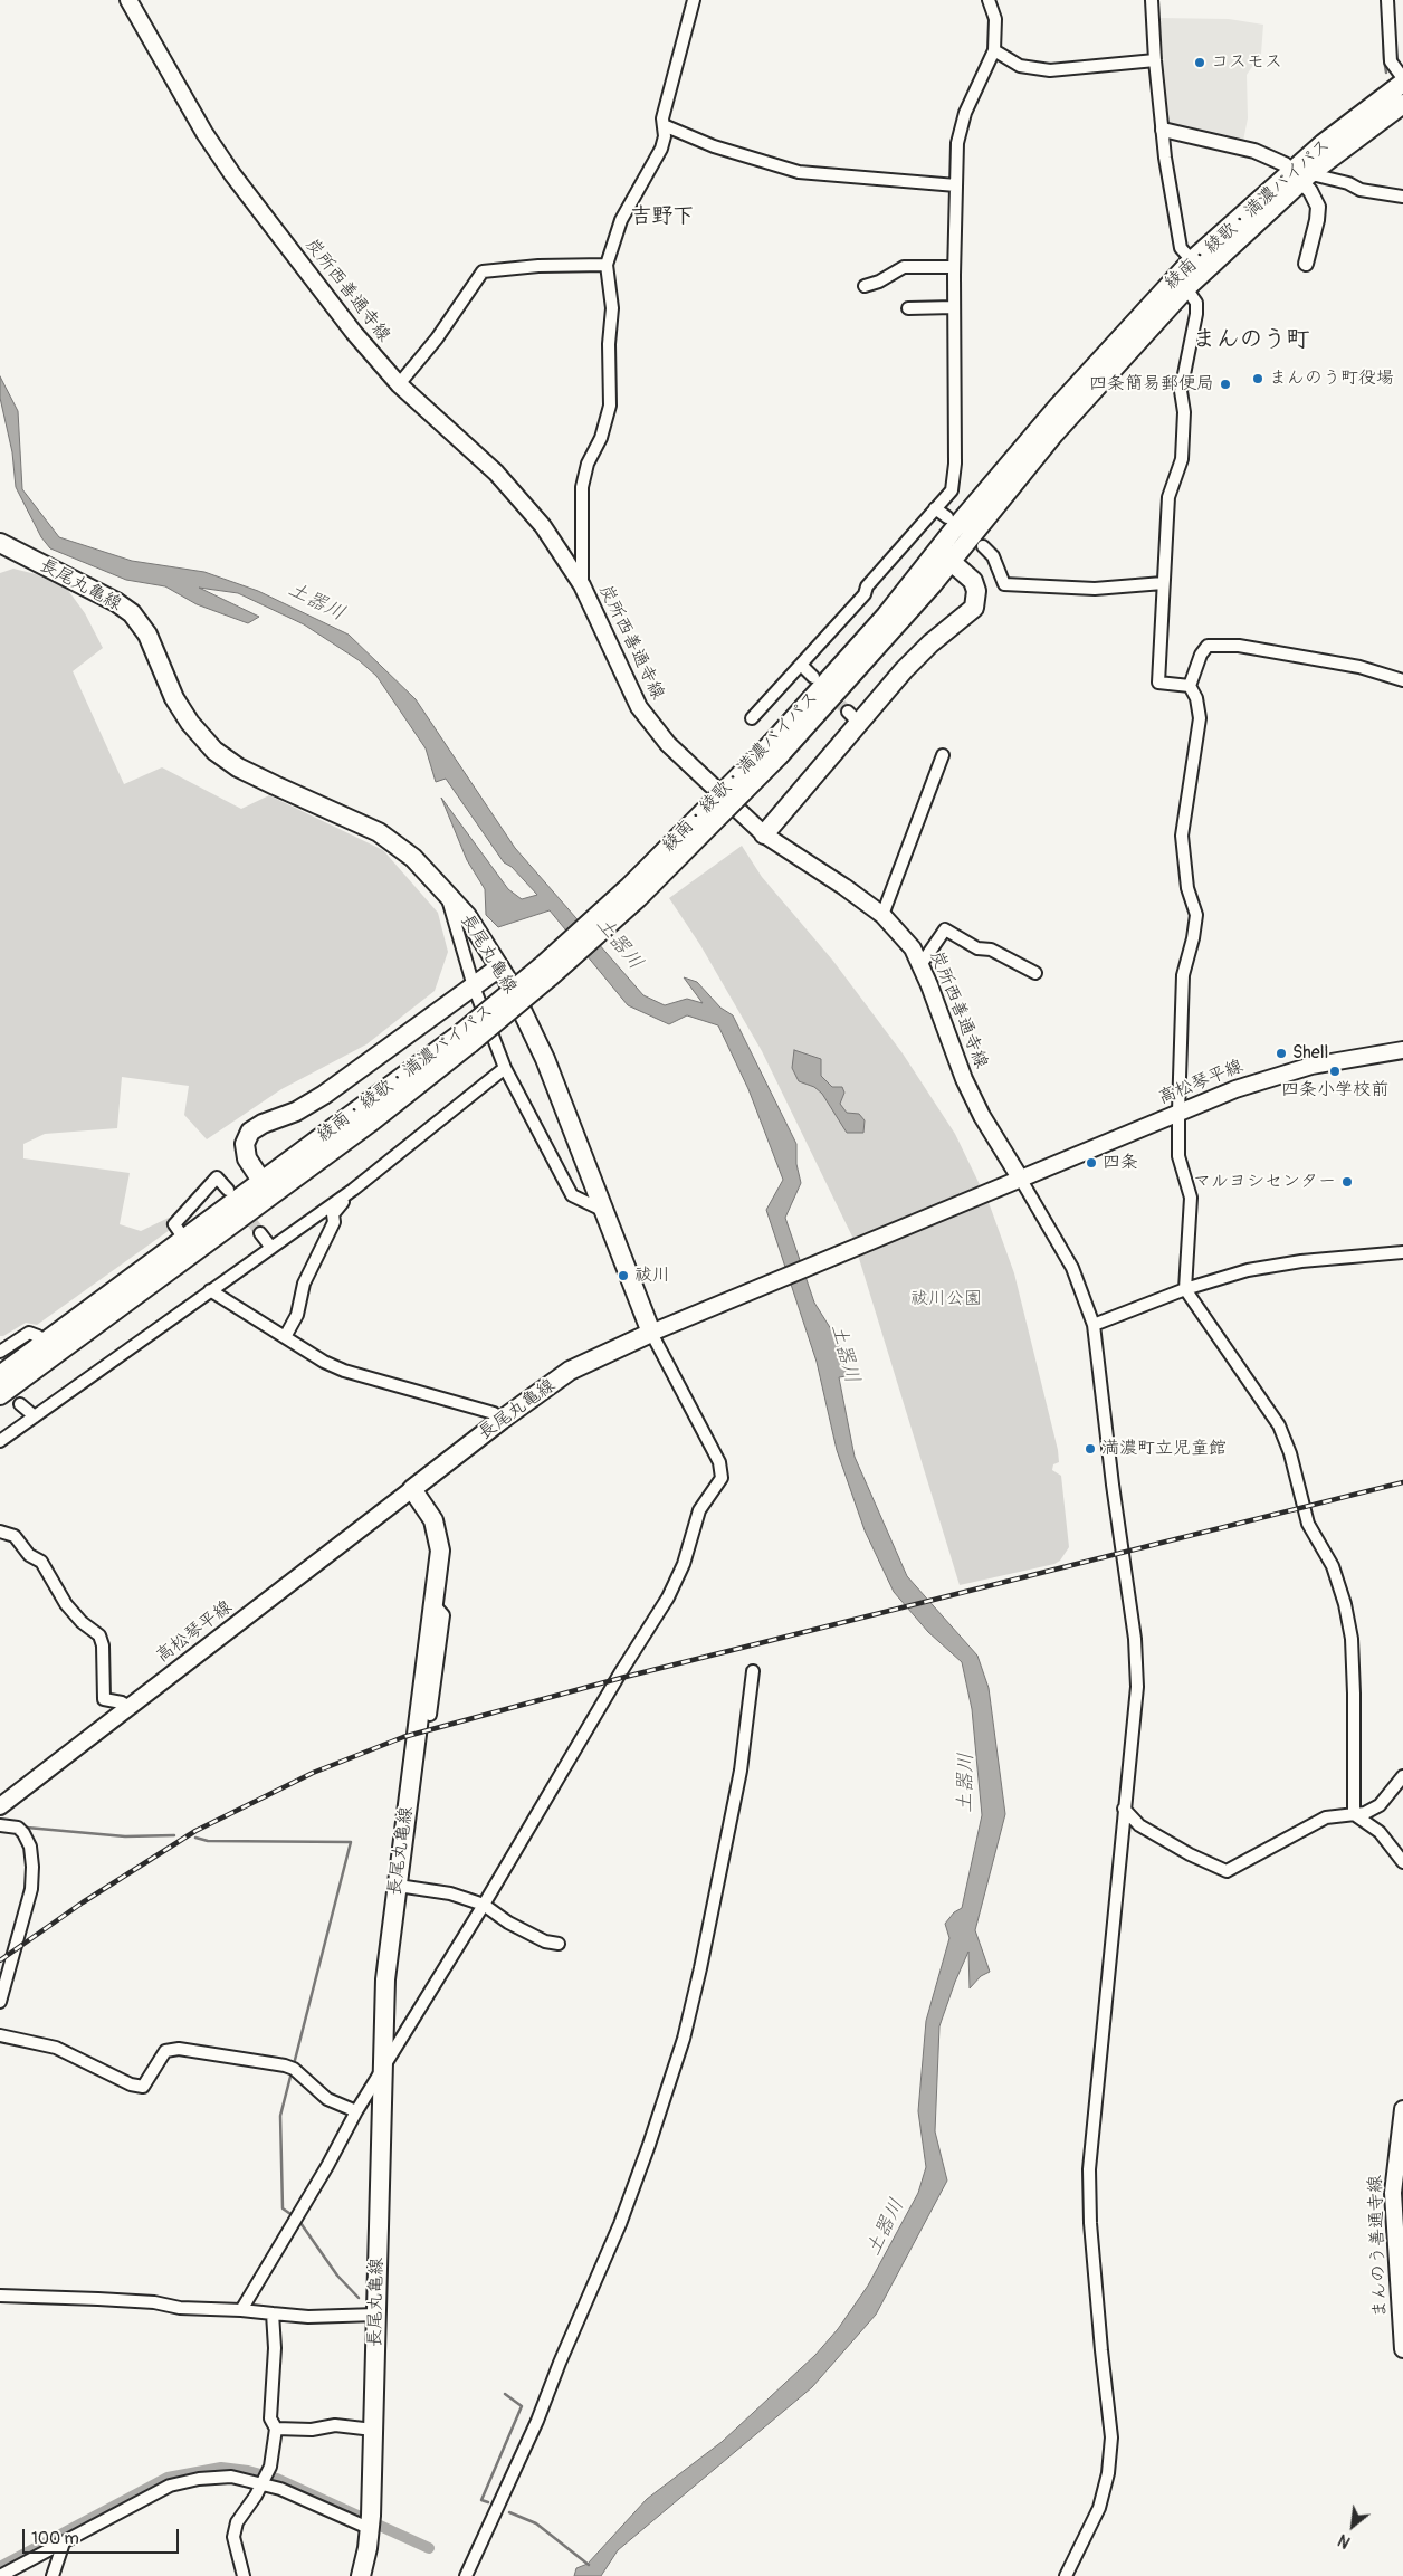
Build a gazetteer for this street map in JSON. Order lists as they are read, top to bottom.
{
  "streets": {
    "main road": [
      "綾南・綾歌・満濃バイパス",
      "炭所西善通寺線",
      "長尾丸亀線",
      "高松琴平線",
      "まんのう善通寺線"
    ]
  },
  "crossings": [
    ["炭所西善通寺線", "高松琴平線"],
    ["長尾丸亀線", "高松琴平線"]
  ],
  "districts": ["吉野下", "まんのう町"],
  "water": ["土器川"],
  "parks": ["祓川公園"],
  "places": [
    "コスモス",
    "まんのう町役場",
    "四条簡易郵便局",
    "Shell",
    "四条小学校前",
    "四条",
    "マルヨシセンター",
    "祓川",
    "満濃町立児童館"
  ],
  "scale_bar": "100 m",
  "north": "bottom left"
}
